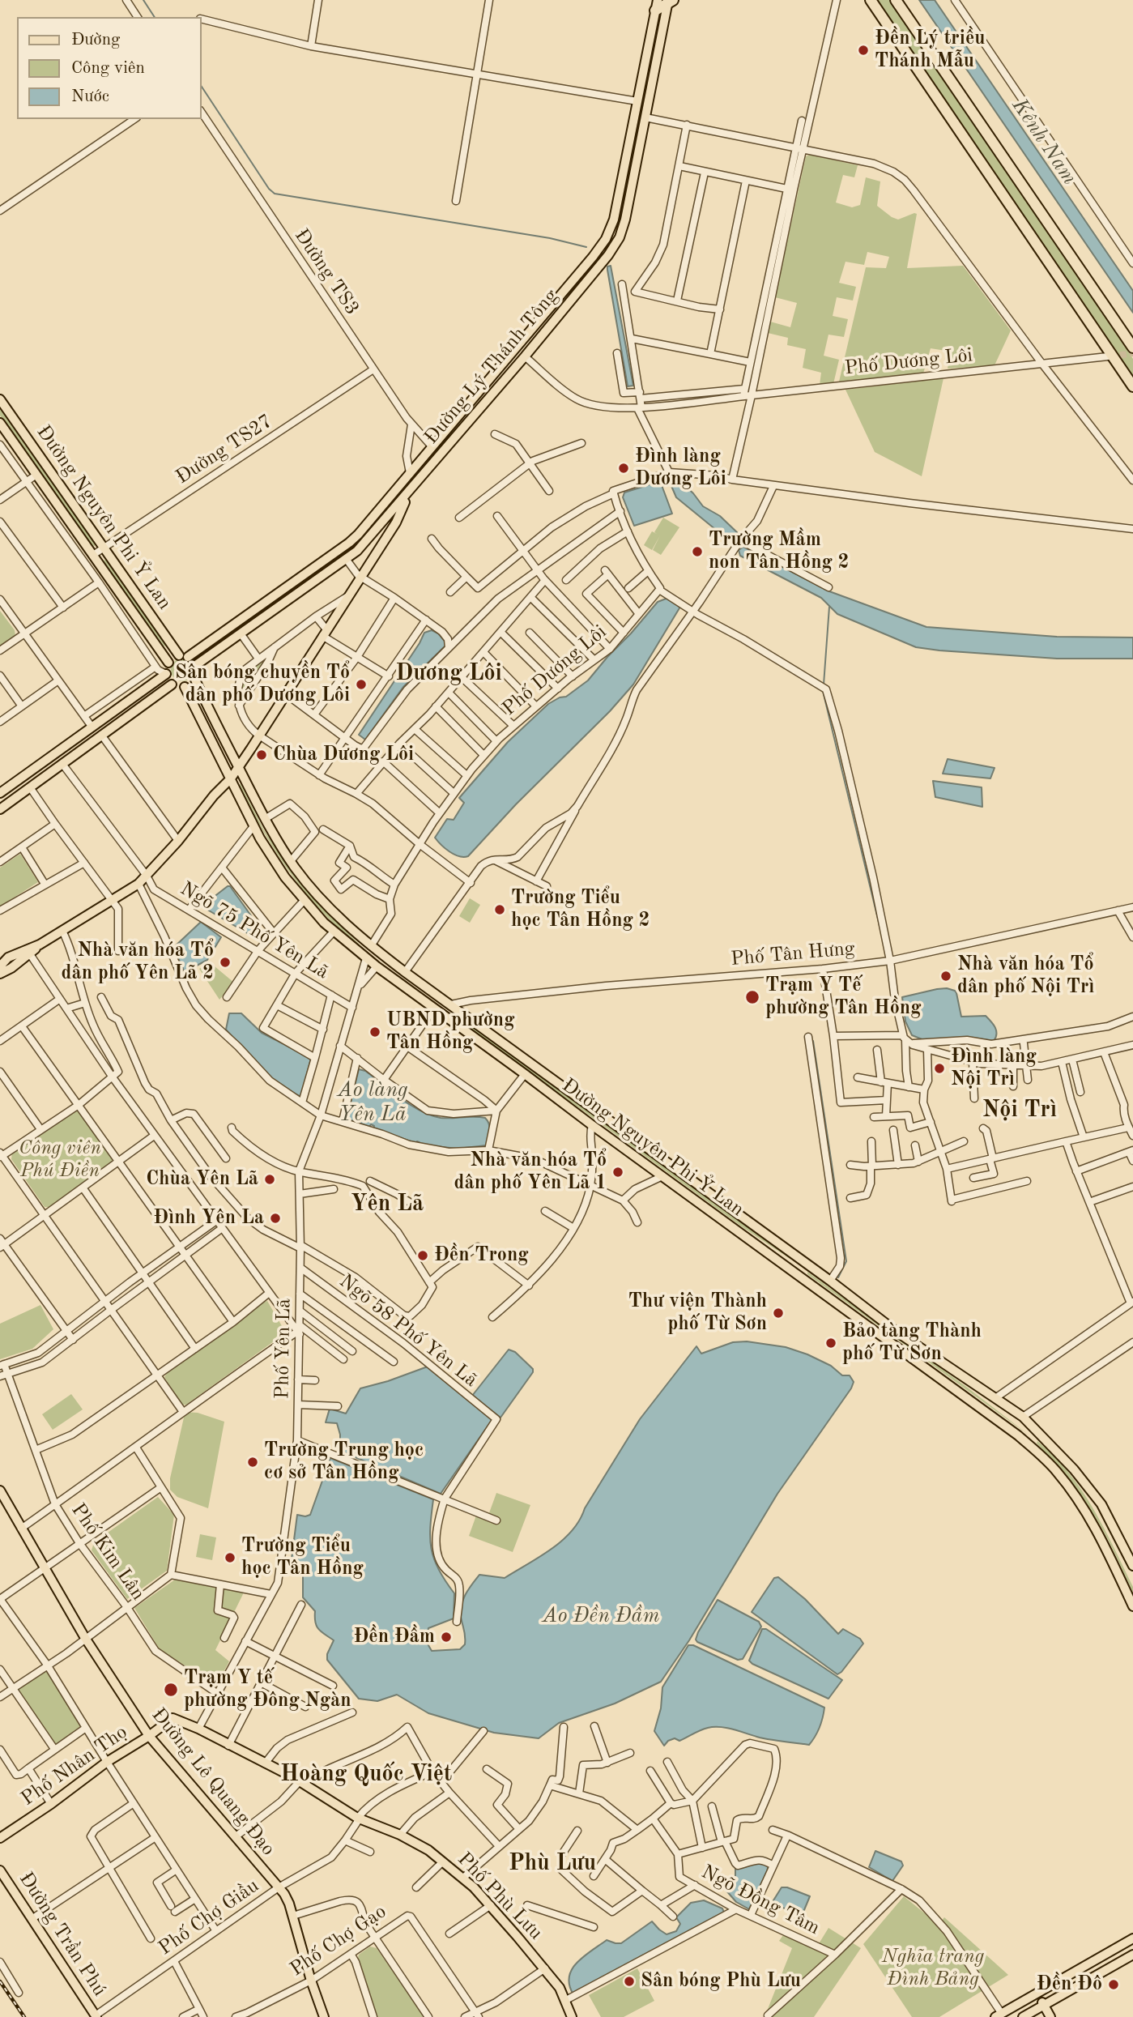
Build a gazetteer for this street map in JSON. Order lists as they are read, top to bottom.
{
  "streets": {
    "main road": [
      "Đường Lý Thánh Tông",
      "Đường Nguyên Phi Ỷ Lan",
      "Phố Nhân Thọ",
      "Đường Lê Quang Đạo",
      "Phố Phù Lưu",
      "Đường Trần Phú"
    ],
    "street": [
      "Đường TS3",
      "Phố Dương Lôi",
      "Đường TS27",
      "Ngõ 75 Phố Yên Lã",
      "Phố Tân Hưng",
      "Ngõ 58 Phố Yên Lã",
      "Phố Yên Lã",
      "Phố Kim Lân",
      "Ngõ Đồng Tâm",
      "Phố Chợ Giầu",
      "Phố Chợ Gạo"
    ]
  },
  "crossings": [
    ["Đường TS3", "Đường Lý Thánh Tông"],
    ["Đường TS3", "Đường TS27"],
    ["Phố Dương Lôi", "Đường Nguyên Phi Ỷ Lan"],
    ["Đường Lý Thánh Tông", "Đường Nguyên Phi Ỷ Lan"],
    ["Đường TS27", "Đường Nguyên Phi Ỷ Lan"],
    ["Đường Nguyên Phi Ỷ Lan", "Phố Tân Hưng"],
    ["Đường Nguyên Phi Ỷ Lan", "Phố Yên Lã"],
    ["Ngõ 75 Phố Yên Lã", "Phố Yên Lã"],
    ["Ngõ 58 Phố Yên Lã", "Phố Yên Lã"],
    ["Phố Yên Lã", "Phố Kim Lân"],
    ["Phố Yên Lã", "Phố Nhân Thọ"],
    ["Phố Yên Lã", "Phố Phù Lưu"],
    ["Phố Nhân Thọ", "Đường Lê Quang Đạo"],
    ["Phố Nhân Thọ", "Phố Phù Lưu"],
    ["Đường Lê Quang Đạo", "Phố Chợ Giầu"],
    ["Đường Lê Quang Đạo", "Phố Chợ Gạo"],
    ["Phố Phù Lưu", "Phố Chợ Giầu"],
    ["Phố Chợ Giầu", "Đường Trần Phú"]
  ],
  "districts": [
    "Dương Lôi",
    "Nội Trì",
    "Yên Lã",
    "Hoàng Quốc Việt",
    "Phù Lưu"
  ],
  "water": ["Kênh Nam", "Ao làng Yên Lã", "Ao Đền Đầm"],
  "parks": ["Công viên Phú Điền", "Nghĩa trang Đình Bảng"],
  "places": [
    "Đền Lý triều Thánh Mẫu",
    "Đình làng Dương Lôi",
    "Trường Mầm non Tân Hồng 2",
    "Sân bóng chuyền Tổ dân phố Dương Lôi",
    "Chùa Dương Lôi",
    "Trường Tiểu học Tân Hồng 2",
    "Nhà văn hóa Tổ dân phố Yên Lã 2",
    "Nhà văn hóa Tổ dân phố Nội Trì",
    "Trạm Y Tế phường Tân Hồng",
    "UBND phường Tân Hồng",
    "Đình làng Nội Trì",
    "Nhà văn hóa Tổ dân phố Yên Lã 1",
    "Chùa Yên Lã",
    "Đình Yên La",
    "Đền Trong",
    "Thư viện Thành phố Từ Sơn",
    "Bảo tàng Thành phố Từ Sơn",
    "Trường Trung học cơ sở Tân Hồng",
    "Trường Tiểu học Tân Hồng",
    "Đền Đầm",
    "Trạm Y tế phường Đông Ngàn",
    "Sân bóng Phù Lưu",
    "Đền Đô"
  ],
  "legend": ["Đường", "Công viên", "Nước"]
}
